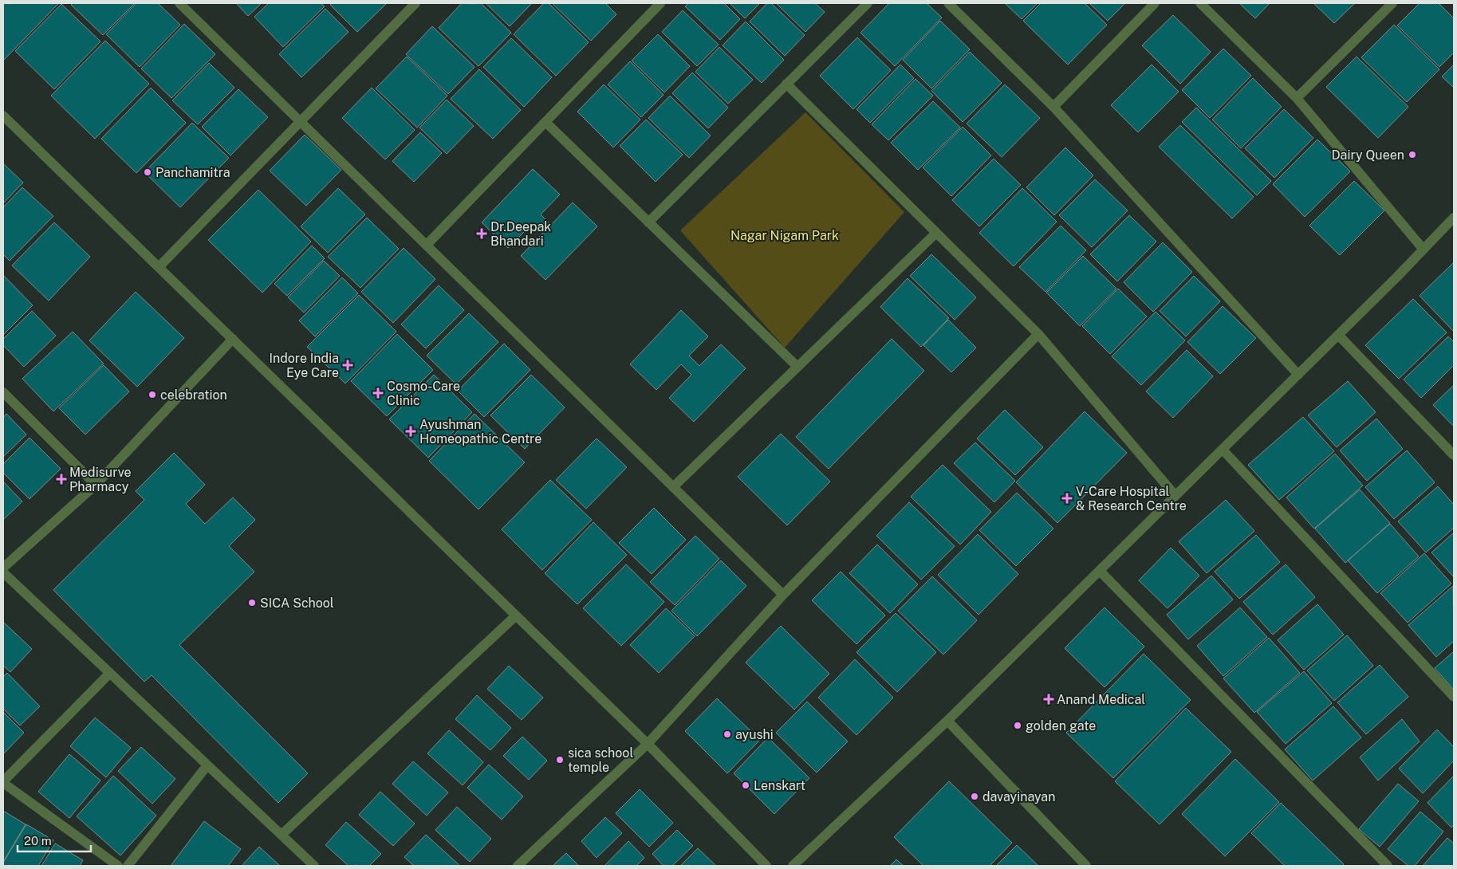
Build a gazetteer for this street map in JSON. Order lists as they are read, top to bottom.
{
  "parks": ["Nagar Nigam Park"],
  "places": {
    "other": [
      "Dairy Queen",
      "Panchamitra",
      "celebration",
      "SICA School",
      "golden gate",
      "ayushi",
      "sica school temple",
      "Lenskart",
      "davayinayan"
    ],
    "health": [
      "Dr.Deepak Bhandari",
      "Indore India Eye Care",
      "Cosmo-Care Clinic",
      "Ayushman Homeopathic Centre",
      "Medisurve Pharmacy",
      "V-Care Hospital & Research Centre",
      "Anand Medical"
    ]
  },
  "scale_bar": "20 m"
}
